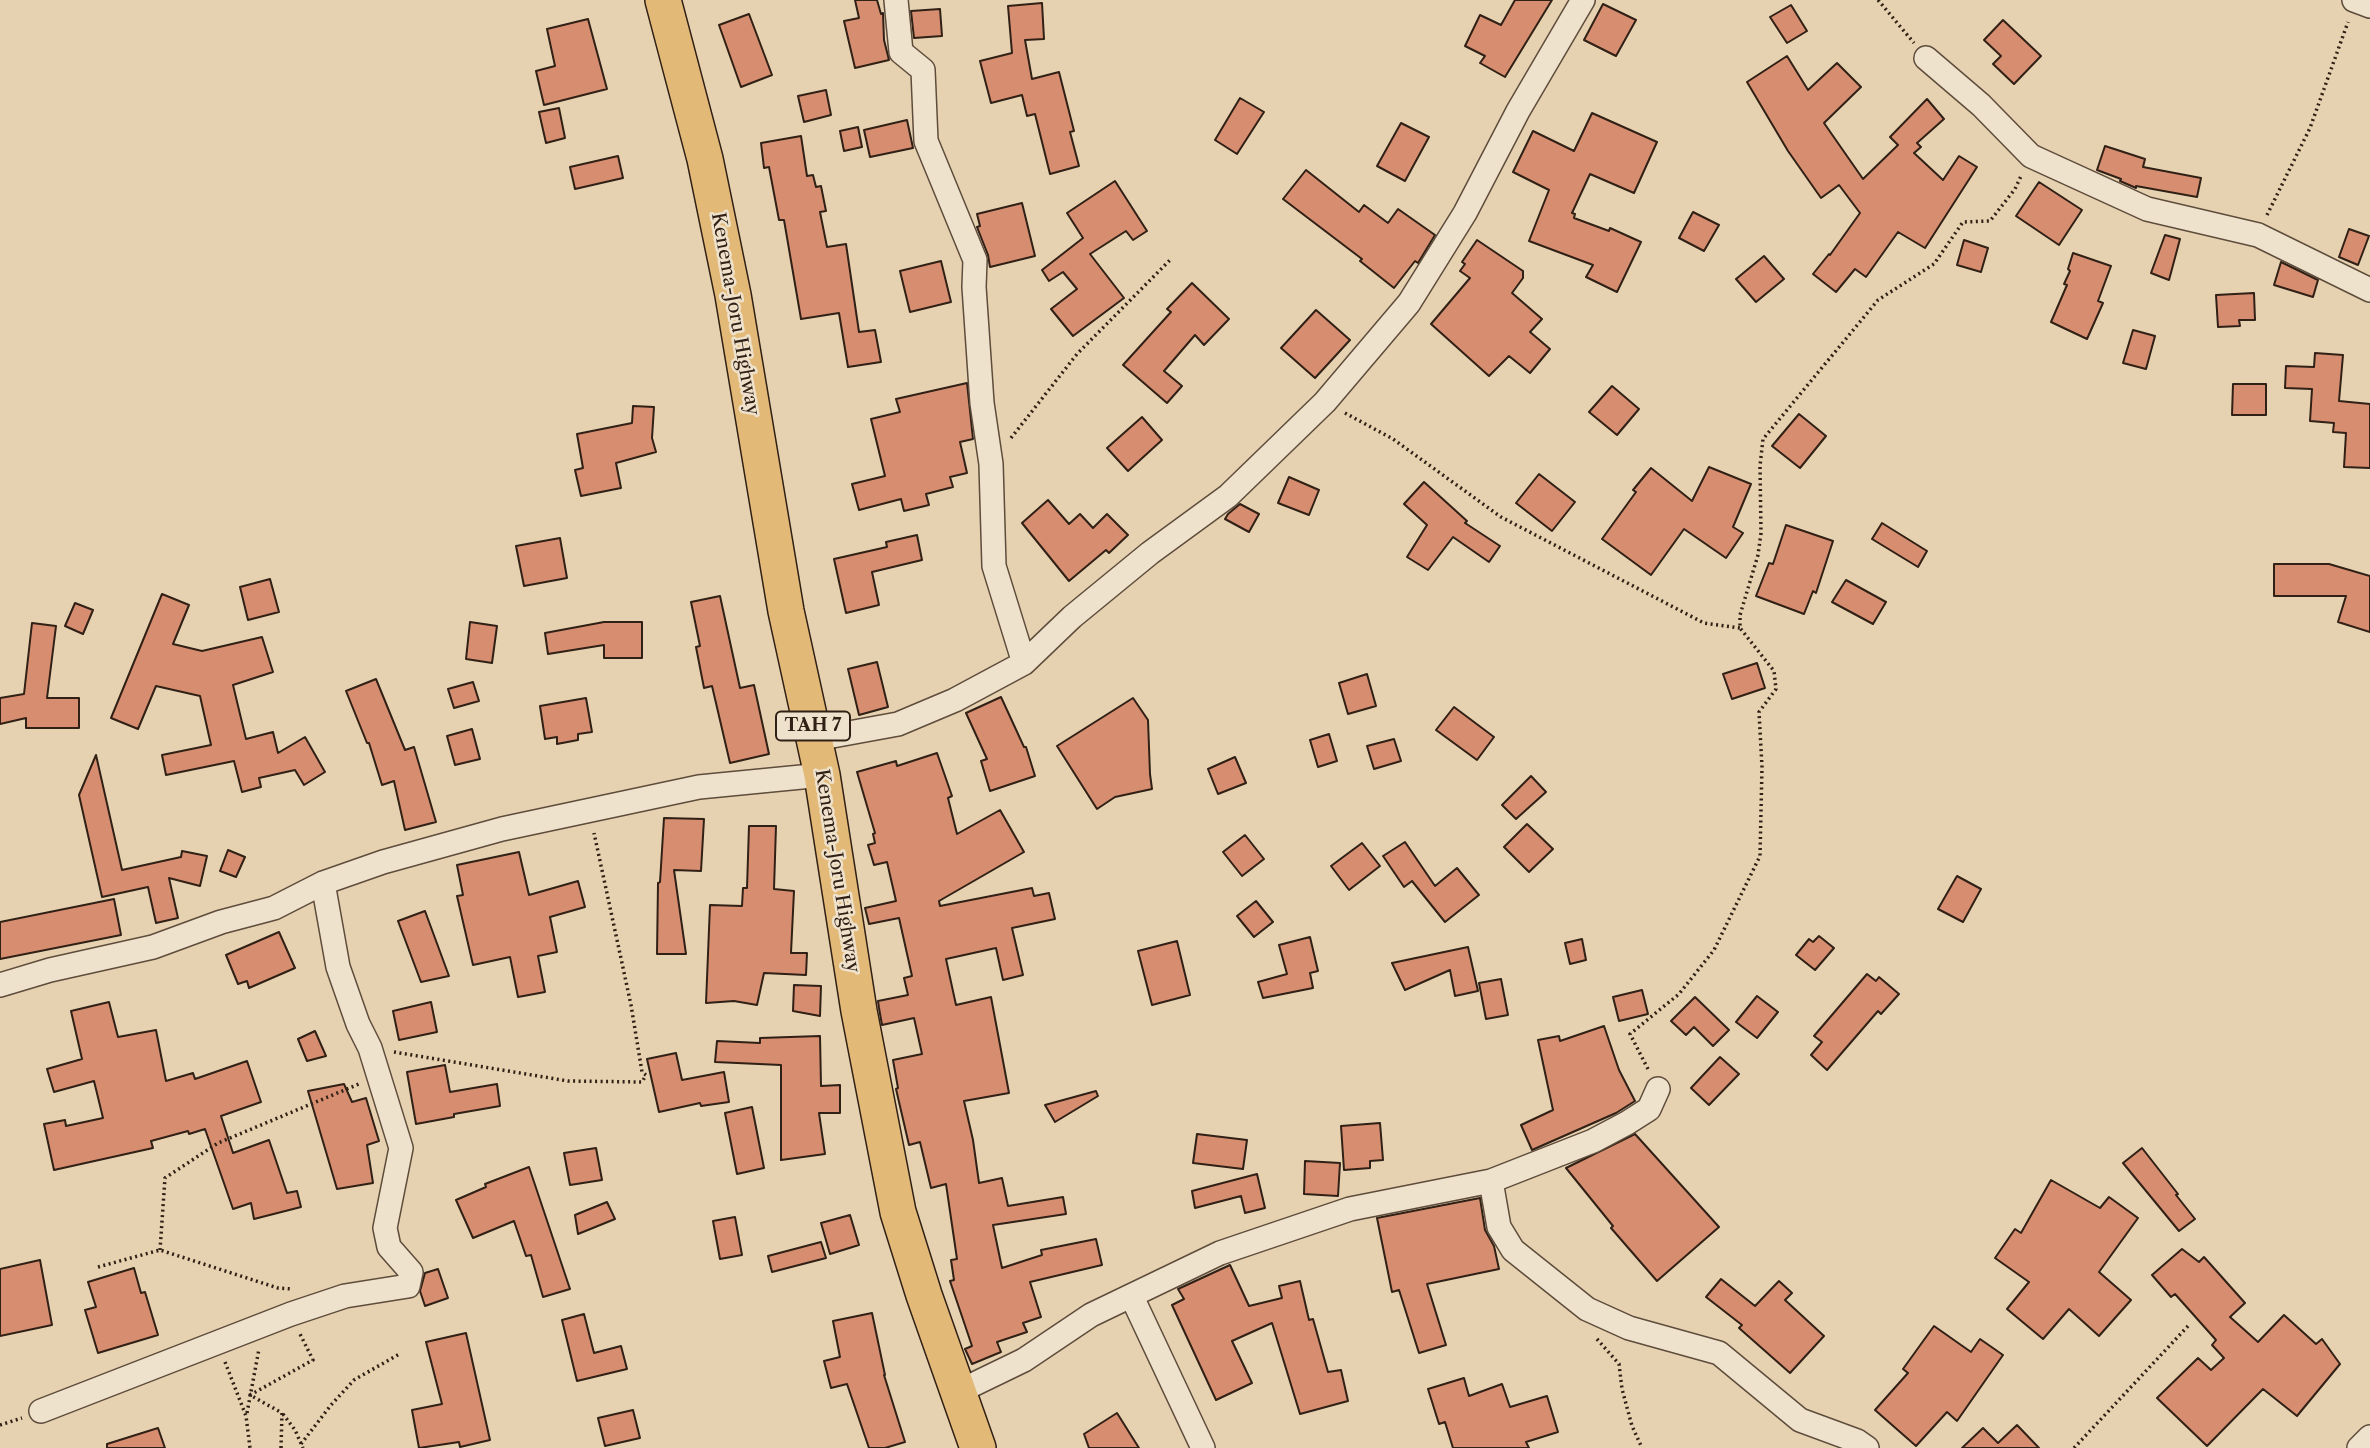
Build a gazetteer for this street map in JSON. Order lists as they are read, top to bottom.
{
  "streets": {
    "highway": ["Kenema-Joru Highway", "TAH 7"]
  }
}
